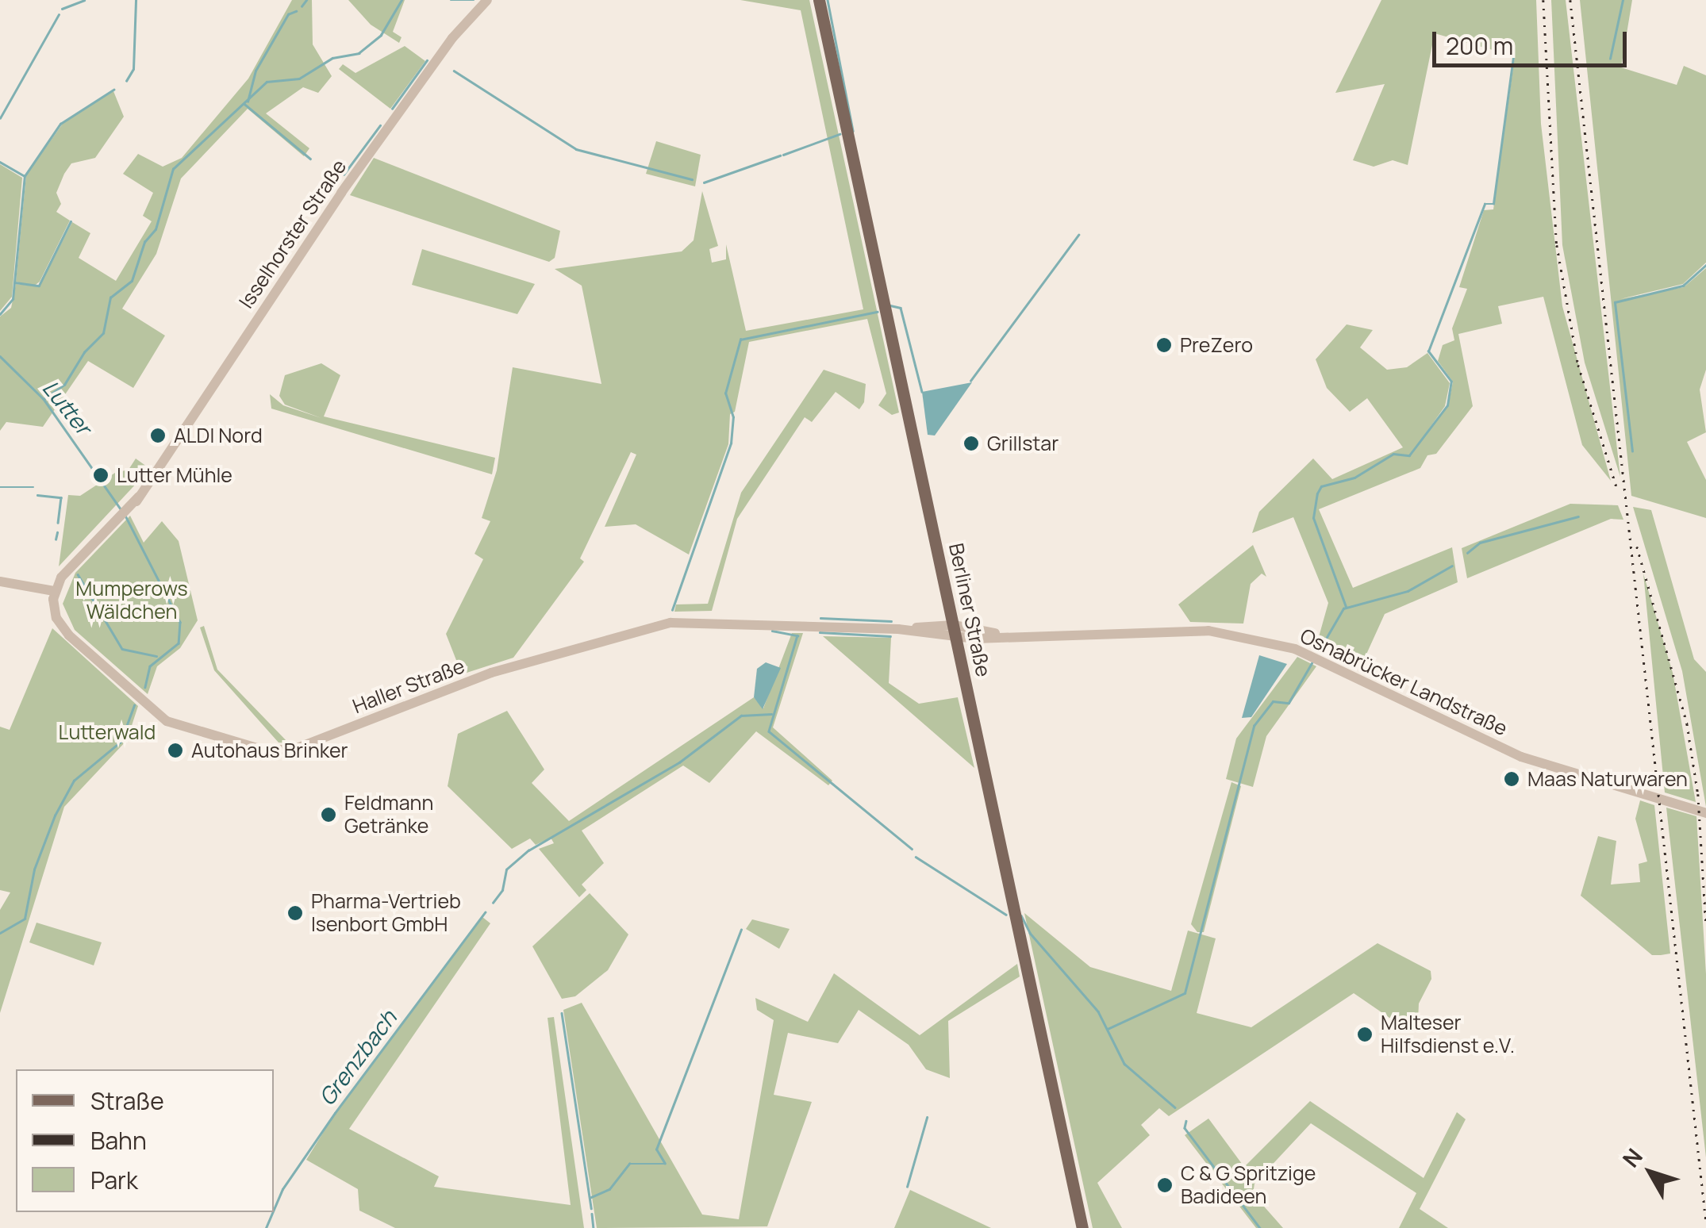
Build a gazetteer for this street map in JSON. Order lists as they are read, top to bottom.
{
  "streets": {
    "main road": ["Berliner Straße"],
    "street": ["Isselhorster Straße", "Osnabrücker Landstraße", "Haller Straße"]
  },
  "crossings": [
    ["Isselhorster Straße", "Haller Straße"],
    ["Berliner Straße", "Osnabrücker Landstraße"],
    ["Berliner Straße", "Haller Straße"],
    ["Osnabrücker Landstraße", "Haller Straße"]
  ],
  "water": ["Lutter", "Grenzbach"],
  "parks": ["Mumperows Wäldchen", "Lutterwald"],
  "places": [
    "PreZero",
    "ALDI Nord",
    "Grillstar",
    "Lutter Mühle",
    "Autohaus Brinker",
    "Maas Naturwaren",
    "Feldmann Getränke",
    "Pharma-Vertrieb Isenbort GmbH",
    "Malteser Hilfsdienst e.V.",
    "C & G Spritzige Badideen"
  ],
  "legend": ["Straße", "Bahn", "Park"],
  "scale_bar": "200 m",
  "north": "top left"
}
